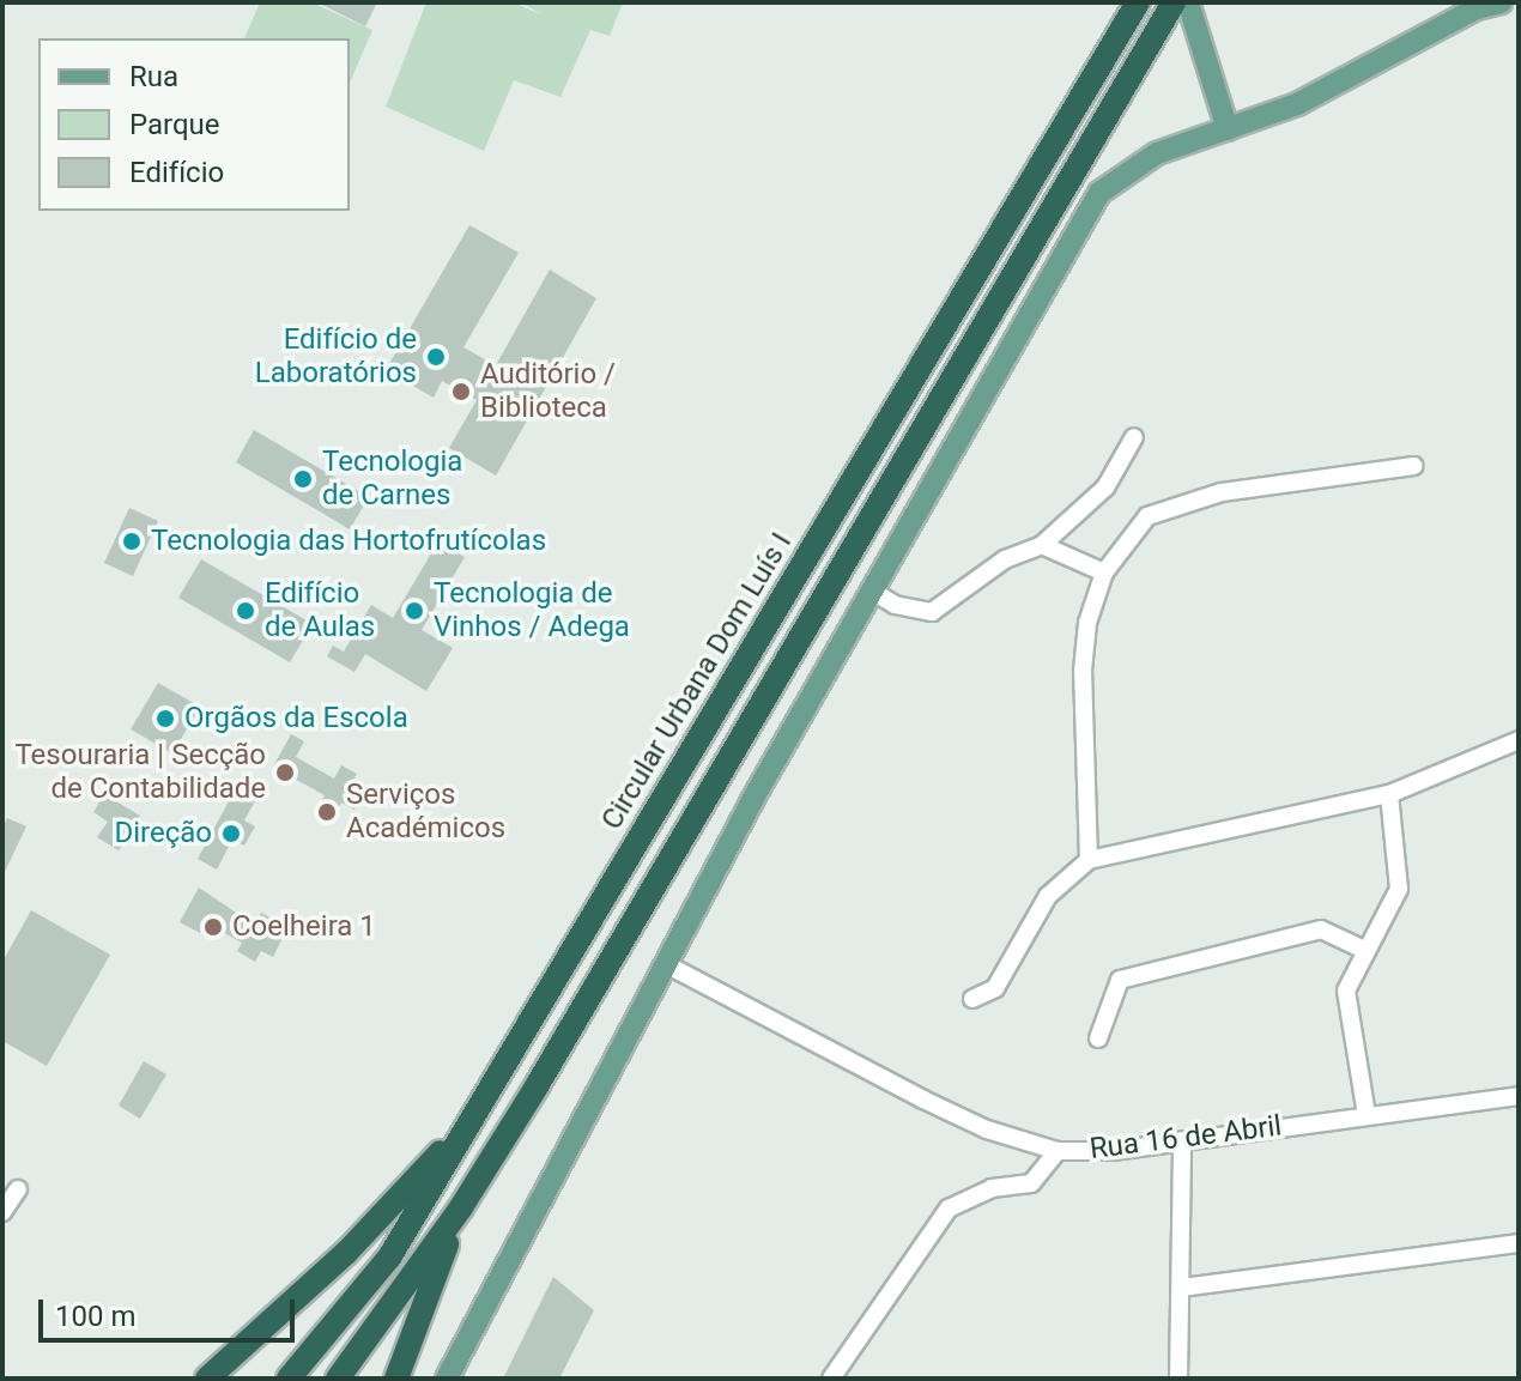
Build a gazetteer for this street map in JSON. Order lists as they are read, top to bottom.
{
  "streets": {
    "highway": ["Circular Urbana Dom Luís I"],
    "street": ["Rua 16 de Abril"]
  },
  "places": [
    "Edifício de Laboratórios",
    "Auditório / Biblioteca",
    "Tecnologia de Carnes",
    "Tecnologia das Hortofrutícolas",
    "Edifício de Aulas",
    "Tecnologia de Vinhos / Adega",
    "Orgãos da Escola",
    "Tesouraria | Secção de Contabilidade",
    "Serviços Académicos",
    "Direção",
    "Coelheira 1"
  ],
  "legend": ["Rua", "Parque", "Edifício"],
  "scale_bar": "100 m"
}
